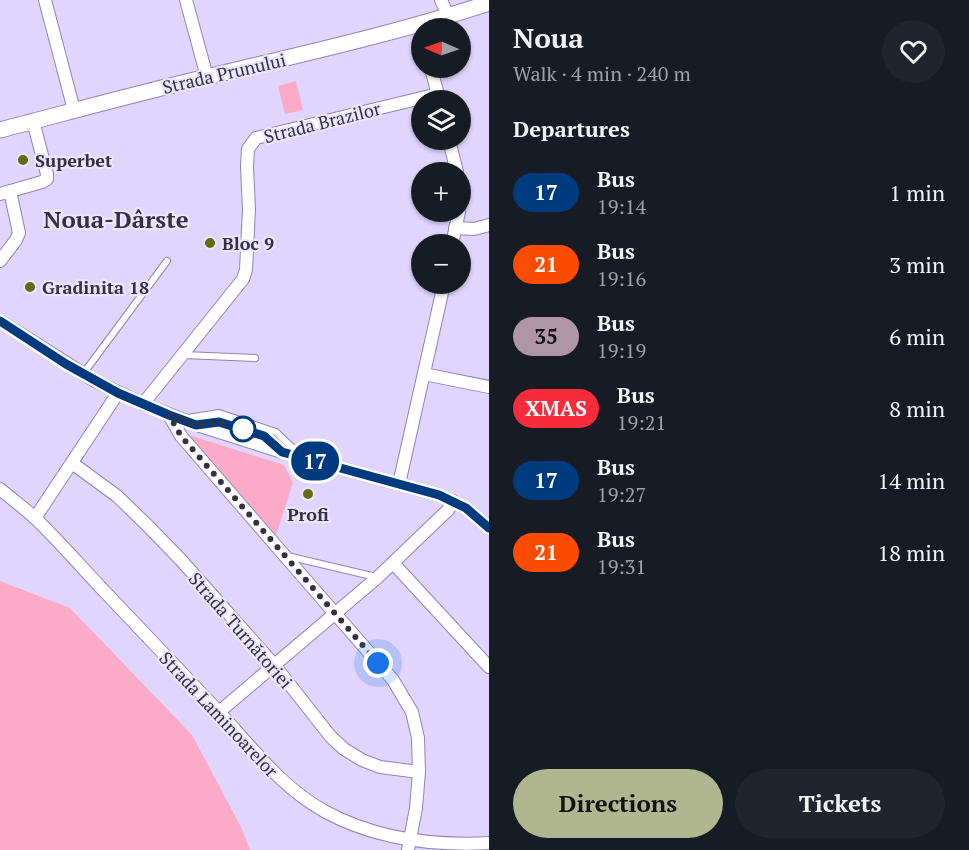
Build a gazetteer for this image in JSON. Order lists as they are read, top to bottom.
{
  "streets": {
    "street": [
      "Strada Prunului",
      "Strada Brazilor",
      "Strada Turnătoriei",
      "Strada Laminoarelor"
    ]
  },
  "districts": ["Noua-Dârste"],
  "places": [
    "Superbet",
    "Bloc 9",
    "Gradinita 18",
    "Profi"
  ],
  "lines": ["bus line 17"],
  "north": "left",
  "page": {
    "on_map": "17",
    "heading": [
      ["Noua", "Walk · 4 min · 240 m"],
      "Departures"
    ],
    "map_buttons": ["+", "−"],
    "list": [
      {
        "mark": "17",
        "name": "Bus",
        "note": "19:14",
        "value": "1 min"
      },
      {
        "mark": "21",
        "name": "Bus",
        "note": "19:16",
        "value": "3 min"
      },
      {
        "mark": "35",
        "name": "Bus",
        "note": "19:19",
        "value": "6 min"
      },
      {
        "mark": "XMAS",
        "name": "Bus",
        "note": "19:21",
        "value": "8 min"
      },
      {
        "mark": "17",
        "name": "Bus",
        "note": "19:27",
        "value": "14 min"
      },
      {
        "mark": "21",
        "name": "Bus",
        "note": "19:31",
        "value": "18 min"
      }
    ],
    "buttons": ["Directions", "Tickets"]
  }
}
